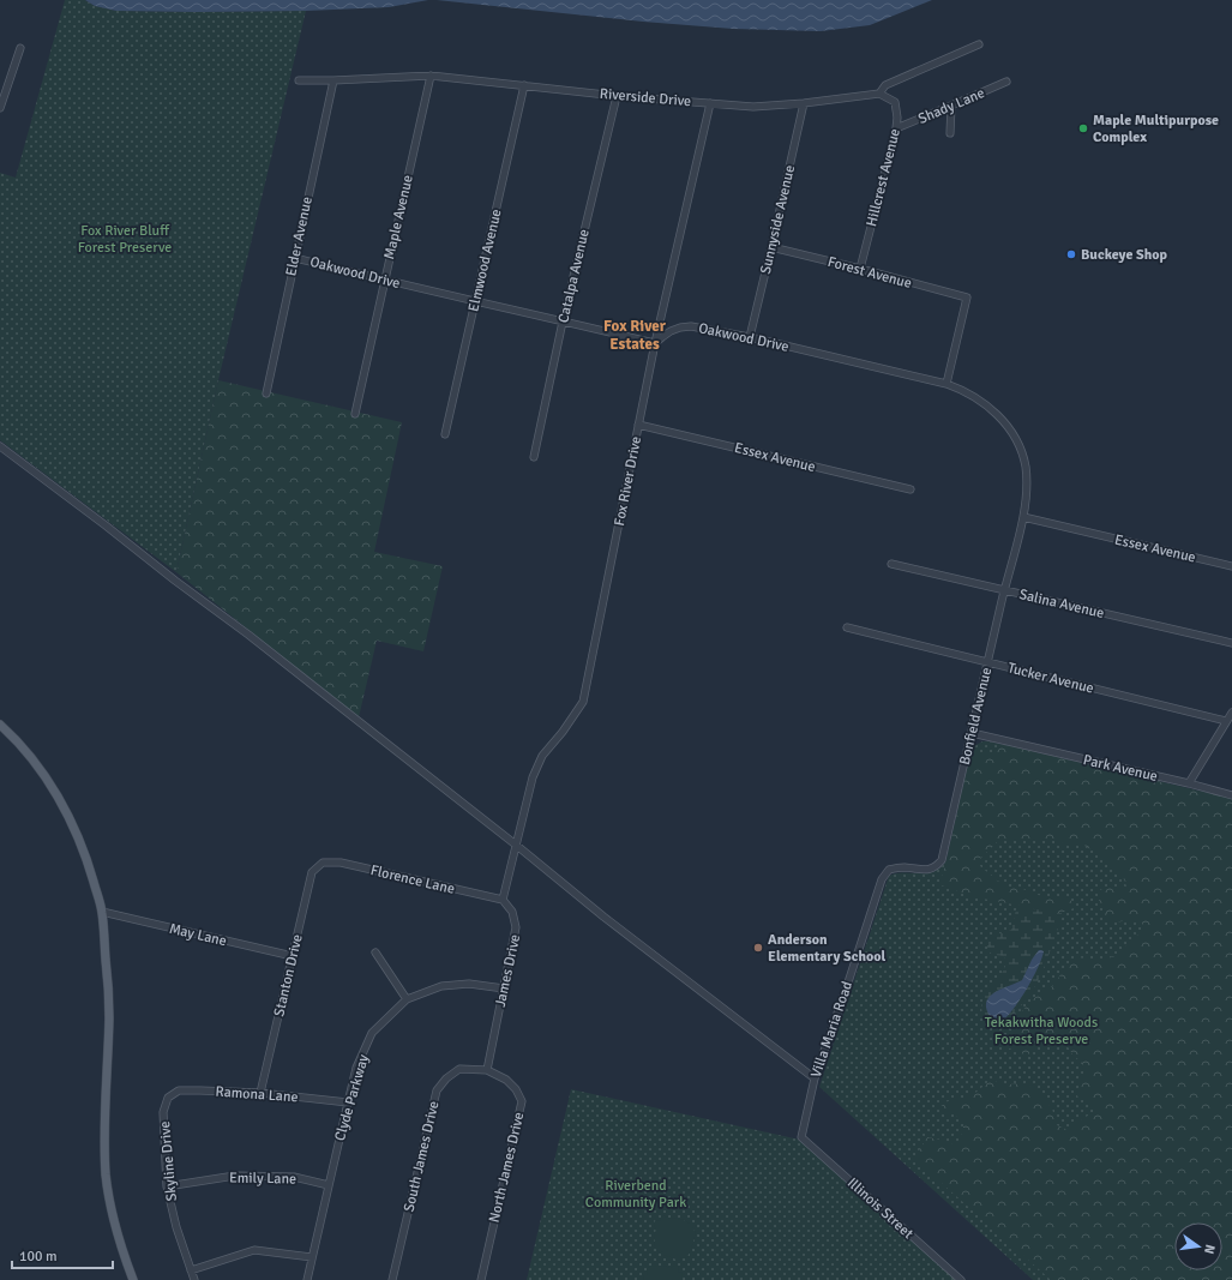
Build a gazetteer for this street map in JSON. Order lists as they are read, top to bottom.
{
  "streets": {
    "street": [
      "Riverside Drive",
      "Shady Lane",
      "Hillcrest Avenue",
      "Maple Avenue",
      "Sunnyside Avenue",
      "Elder Avenue",
      "Elmwood Avenue",
      "Oakwood Drive",
      "Forest Avenue",
      "Catalpa Avenue",
      "Essex Avenue",
      "Fox River Drive",
      "Salina Avenue",
      "Tucker Avenue",
      "Bonfield Avenue",
      "Park Avenue",
      "Florence Lane",
      "May Lane",
      "James Drive",
      "Stanton Drive",
      "Villa Maria Road",
      "Ramona Lane",
      "Clyde Parkway",
      "South James Drive",
      "Skyline Drive",
      "North James Drive",
      "Emily Lane",
      "Illinois Street"
    ]
  },
  "crossings": [
    ["Riverside Drive", "Hillcrest Avenue"],
    ["Riverside Drive", "Maple Avenue"],
    ["Riverside Drive", "Sunnyside Avenue"],
    ["Riverside Drive", "Elder Avenue"],
    ["Riverside Drive", "Elmwood Avenue"],
    ["Riverside Drive", "Catalpa Avenue"],
    ["Riverside Drive", "Fox River Drive"],
    ["Shady Lane", "Hillcrest Avenue"],
    ["Hillcrest Avenue", "Forest Avenue"],
    ["Maple Avenue", "Oakwood Drive"],
    ["Sunnyside Avenue", "Oakwood Drive"],
    ["Sunnyside Avenue", "Forest Avenue"],
    ["Elder Avenue", "Oakwood Drive"],
    ["Elmwood Avenue", "Oakwood Drive"],
    ["Oakwood Drive", "Forest Avenue"],
    ["Oakwood Drive", "Catalpa Avenue"],
    ["Oakwood Drive", "Essex Avenue"],
    ["Oakwood Drive", "Fox River Drive"],
    ["Oakwood Drive", "Bonfield Avenue"],
    ["Essex Avenue", "Fox River Drive"],
    ["Essex Avenue", "Bonfield Avenue"],
    ["Salina Avenue", "Bonfield Avenue"],
    ["Tucker Avenue", "Bonfield Avenue"],
    ["Bonfield Avenue", "Park Avenue"],
    ["Bonfield Avenue", "Villa Maria Road"],
    ["Florence Lane", "James Drive"],
    ["Florence Lane", "Stanton Drive"],
    ["May Lane", "Stanton Drive"],
    ["James Drive", "Clyde Parkway"],
    ["James Drive", "South James Drive"],
    ["James Drive", "North James Drive"],
    ["Stanton Drive", "Ramona Lane"],
    ["Villa Maria Road", "Illinois Street"],
    ["Ramona Lane", "Clyde Parkway"],
    ["Ramona Lane", "Skyline Drive"],
    ["Clyde Parkway", "Emily Lane"],
    ["South James Drive", "North James Drive"],
    ["Skyline Drive", "Emily Lane"]
  ],
  "districts": ["Fox River Estates"],
  "parks": ["Fox River Bluff Forest Preserve", "Tekakwitha Woods Forest Preserve", "Riverbend Community Park"],
  "places": ["Maple Multipurpose Complex", "Buckeye Shop", "Anderson Elementary School"],
  "scale_bar": "100 m",
  "north": "right"
}
